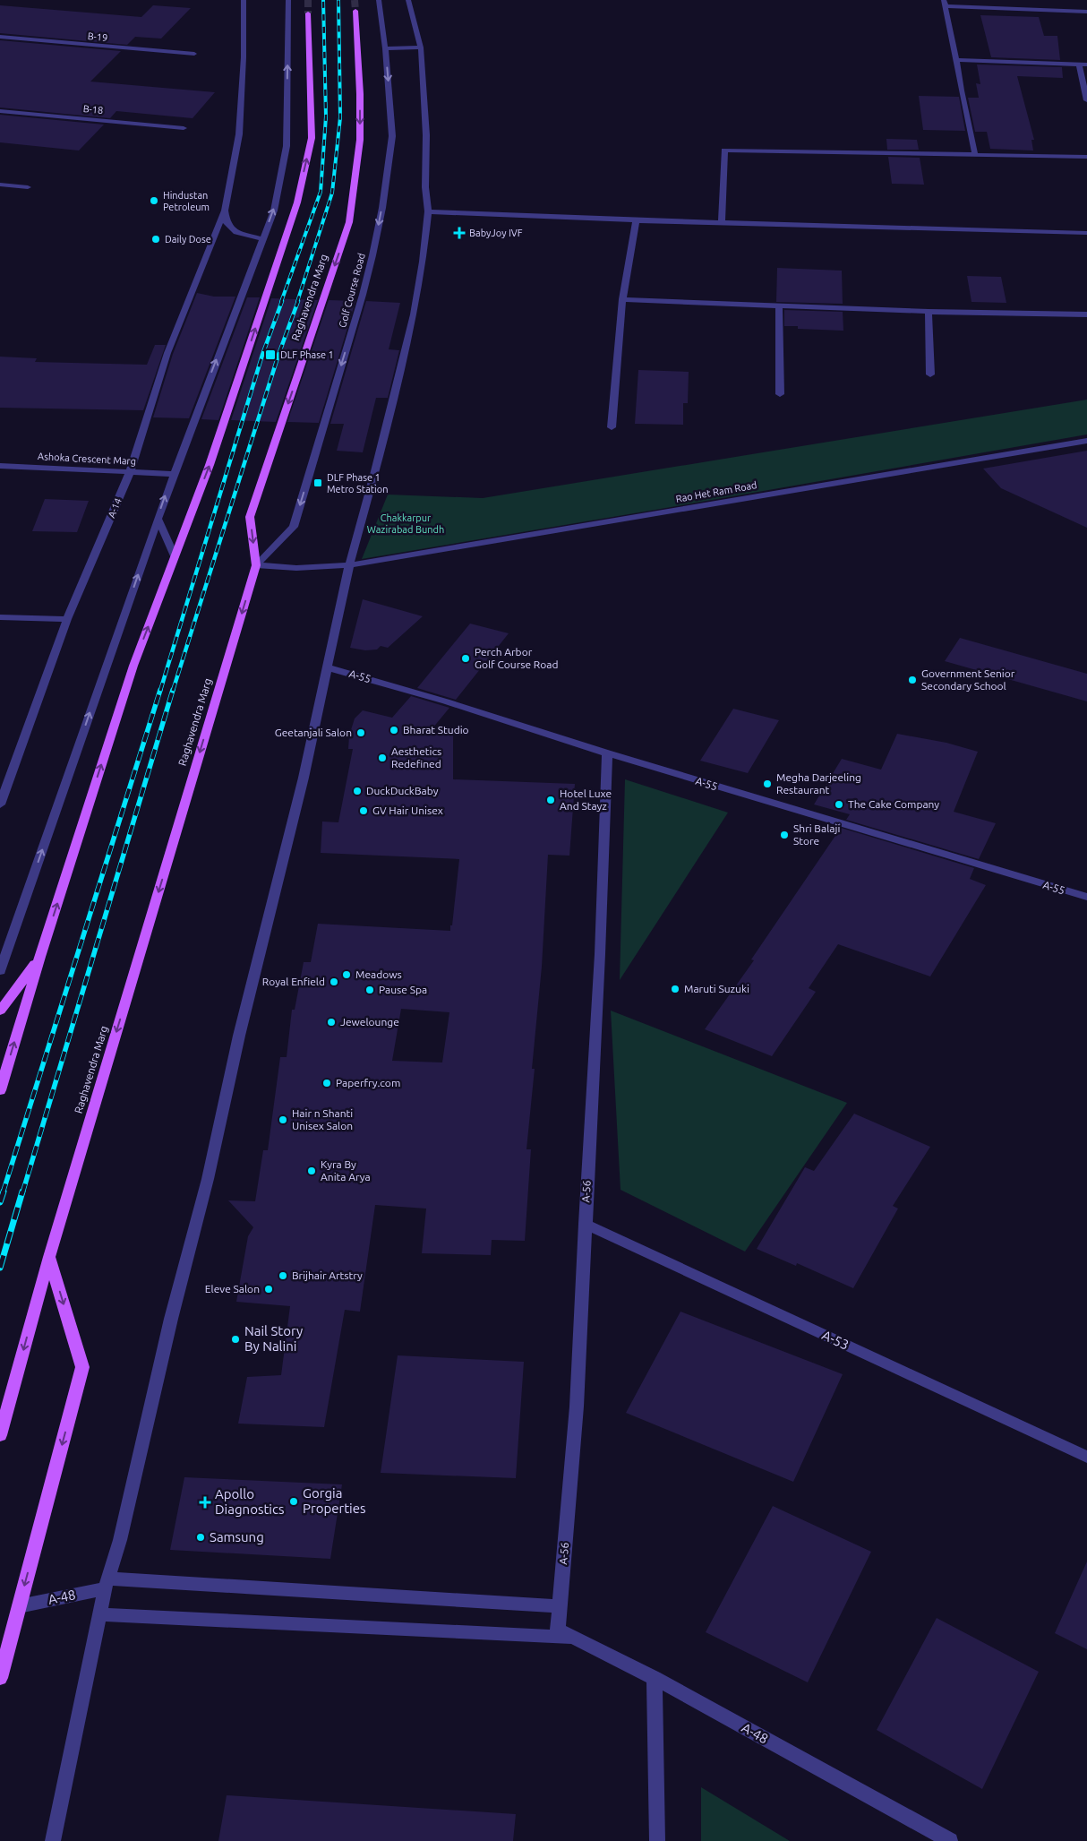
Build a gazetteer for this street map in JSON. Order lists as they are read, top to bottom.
{
  "streets": {
    "main road": ["Raghavendra Marg"],
    "street": [
      "B-19",
      "B-18",
      "Golf Course Road",
      "Ashoka Crescent Marg",
      "Rao Het Ram Road",
      "A-14",
      "A-55",
      "A-56",
      "A-53",
      "A-48"
    ]
  },
  "crossings": [
    ["Golf Course Road", "Raghavendra Marg"],
    ["Golf Course Road", "Rao Het Ram Road"],
    ["Raghavendra Marg", "Rao Het Ram Road"],
    ["Ashoka Crescent Marg", "A-14"],
    ["A-55", "A-56"],
    ["A-56", "A-53"],
    ["A-56", "A-48"]
  ],
  "parks": ["Chakkarpur Wazirabad Bundh"],
  "places": {
    "other": [
      "Hindustan Petroleum",
      "Daily Dose",
      "Perch Arbor Golf Course Road",
      "Government Senior Secondary School",
      "Bharat Studio",
      "Geetanjali Salon",
      "Aesthetics Redefined",
      "Megha Darjeeling Restaurant",
      "DuckDuckBaby",
      "Hotel Luxe And Stayz",
      "The Cake Company",
      "GV Hair Unisex",
      "Shri Balaji Store",
      "Meadows",
      "Royal Enfield",
      "Maruti Suzuki",
      "Pause Spa",
      "Jewelounge",
      "Paperfry.com",
      "Hair n Shanti Unisex Salon",
      "Kyra By Anita Arya",
      "Brijhair Artstry",
      "Eleve Salon",
      "Nail Story By Nalini",
      "Gorgia Properties",
      "Samsung"
    ],
    "health": ["BabyJoy IVF", "Apollo Diagnostics"],
    "transit": ["DLF Phase 1", "DLF Phase 1 Metro Station"]
  }
}
